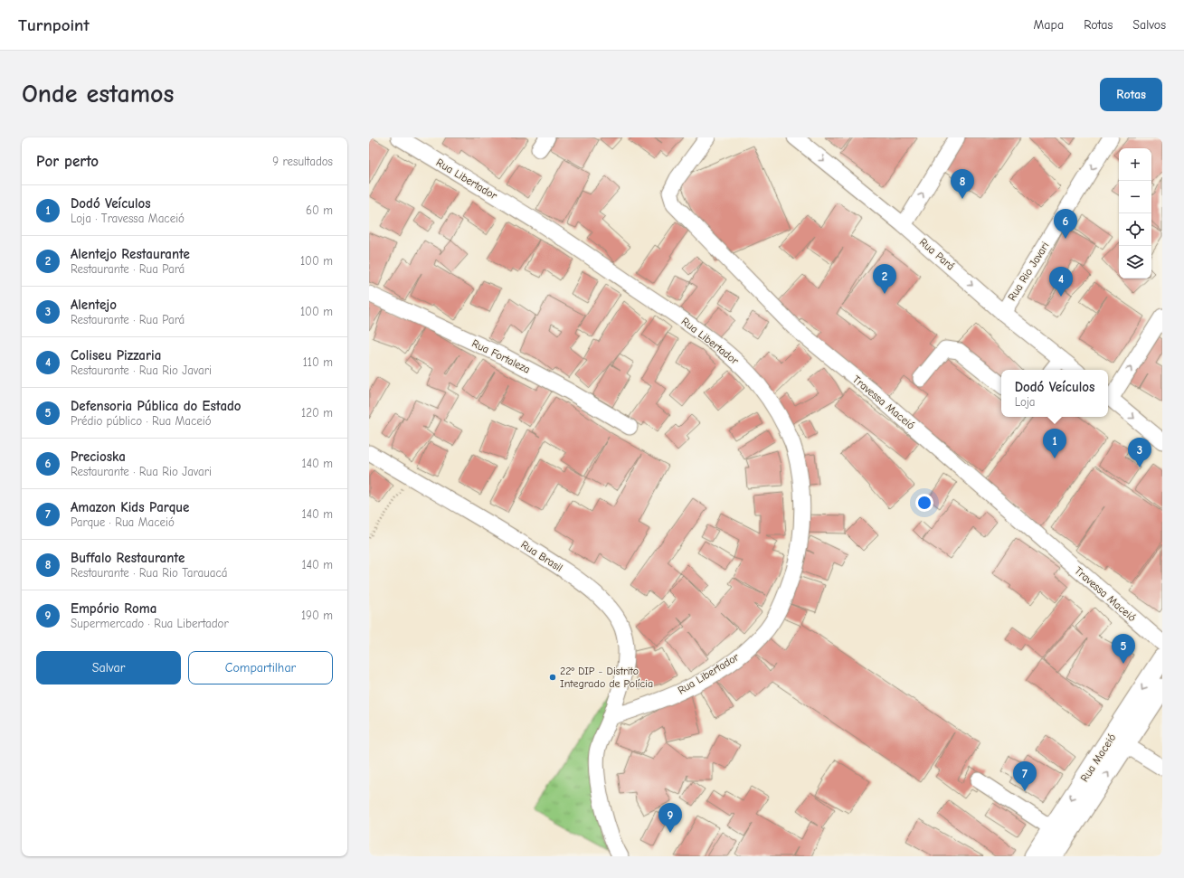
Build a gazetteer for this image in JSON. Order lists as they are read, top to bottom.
{
  "streets": {
    "main road": ["Rua Maceió"],
    "street": [
      "Rua Libertador",
      "Rua Pará",
      "Rua Rio Javari",
      "Rua Fortaleza",
      "Travessa Maceió",
      "Rua Brasil"
    ]
  },
  "crossings": [
    ["Rua Libertador", "Rua Brasil"],
    ["Rua Pará", "Rua Rio Javari"]
  ],
  "one_way": ["Rua Pará"],
  "places": ["22º DIP - Distrito Integrado de Polícia"],
  "page": {
    "header": "Turnpoint",
    "nav": ["Mapa", "Rotas", "Salvos"],
    "buttons": [
      "Rotas",
      ["Salvar", "Compartilhar"]
    ],
    "title": "Onde estamos",
    "heading": ["Por perto", "9 resultados"],
    "map_buttons": ["+", "−"],
    "pins": [
      "8",
      "6",
      "2",
      "4",
      "1",
      "3",
      "5",
      "7",
      "9"
    ],
    "list": [
      {
        "mark": "1",
        "name": "Dodó Veículos",
        "note": "Loja · Travessa Maceió",
        "value": "60 m"
      },
      {
        "mark": "2",
        "name": "Alentejo Restaurante",
        "note": "Restaurante · Rua Pará",
        "value": "100 m"
      },
      {
        "mark": "3",
        "name": "Alentejo",
        "note": "Restaurante · Rua Pará",
        "value": "100 m"
      },
      {
        "mark": "4",
        "name": "Coliseu Pizzaria",
        "note": "Restaurante · Rua Rio Javari",
        "value": "110 m"
      },
      {
        "mark": "5",
        "name": "Defensoria Pública do Estado",
        "note": "Prédio público · Rua Maceió",
        "value": "120 m"
      },
      {
        "mark": "6",
        "name": "Precioska",
        "note": "Restaurante · Rua Rio Javari",
        "value": "140 m"
      },
      {
        "mark": "7",
        "name": "Amazon Kids Parque",
        "note": "Parque · Rua Maceió",
        "value": "140 m"
      },
      {
        "mark": "8",
        "name": "Buffalo Restaurante",
        "note": "Restaurante · Rua Rio Tarauacá",
        "value": "140 m"
      },
      {
        "mark": "9",
        "name": "Empório Roma",
        "note": "Supermercado · Rua Libertador",
        "value": "190 m"
      }
    ],
    "popup": ["Dodó Veículos", "Loja"]
  }
}
